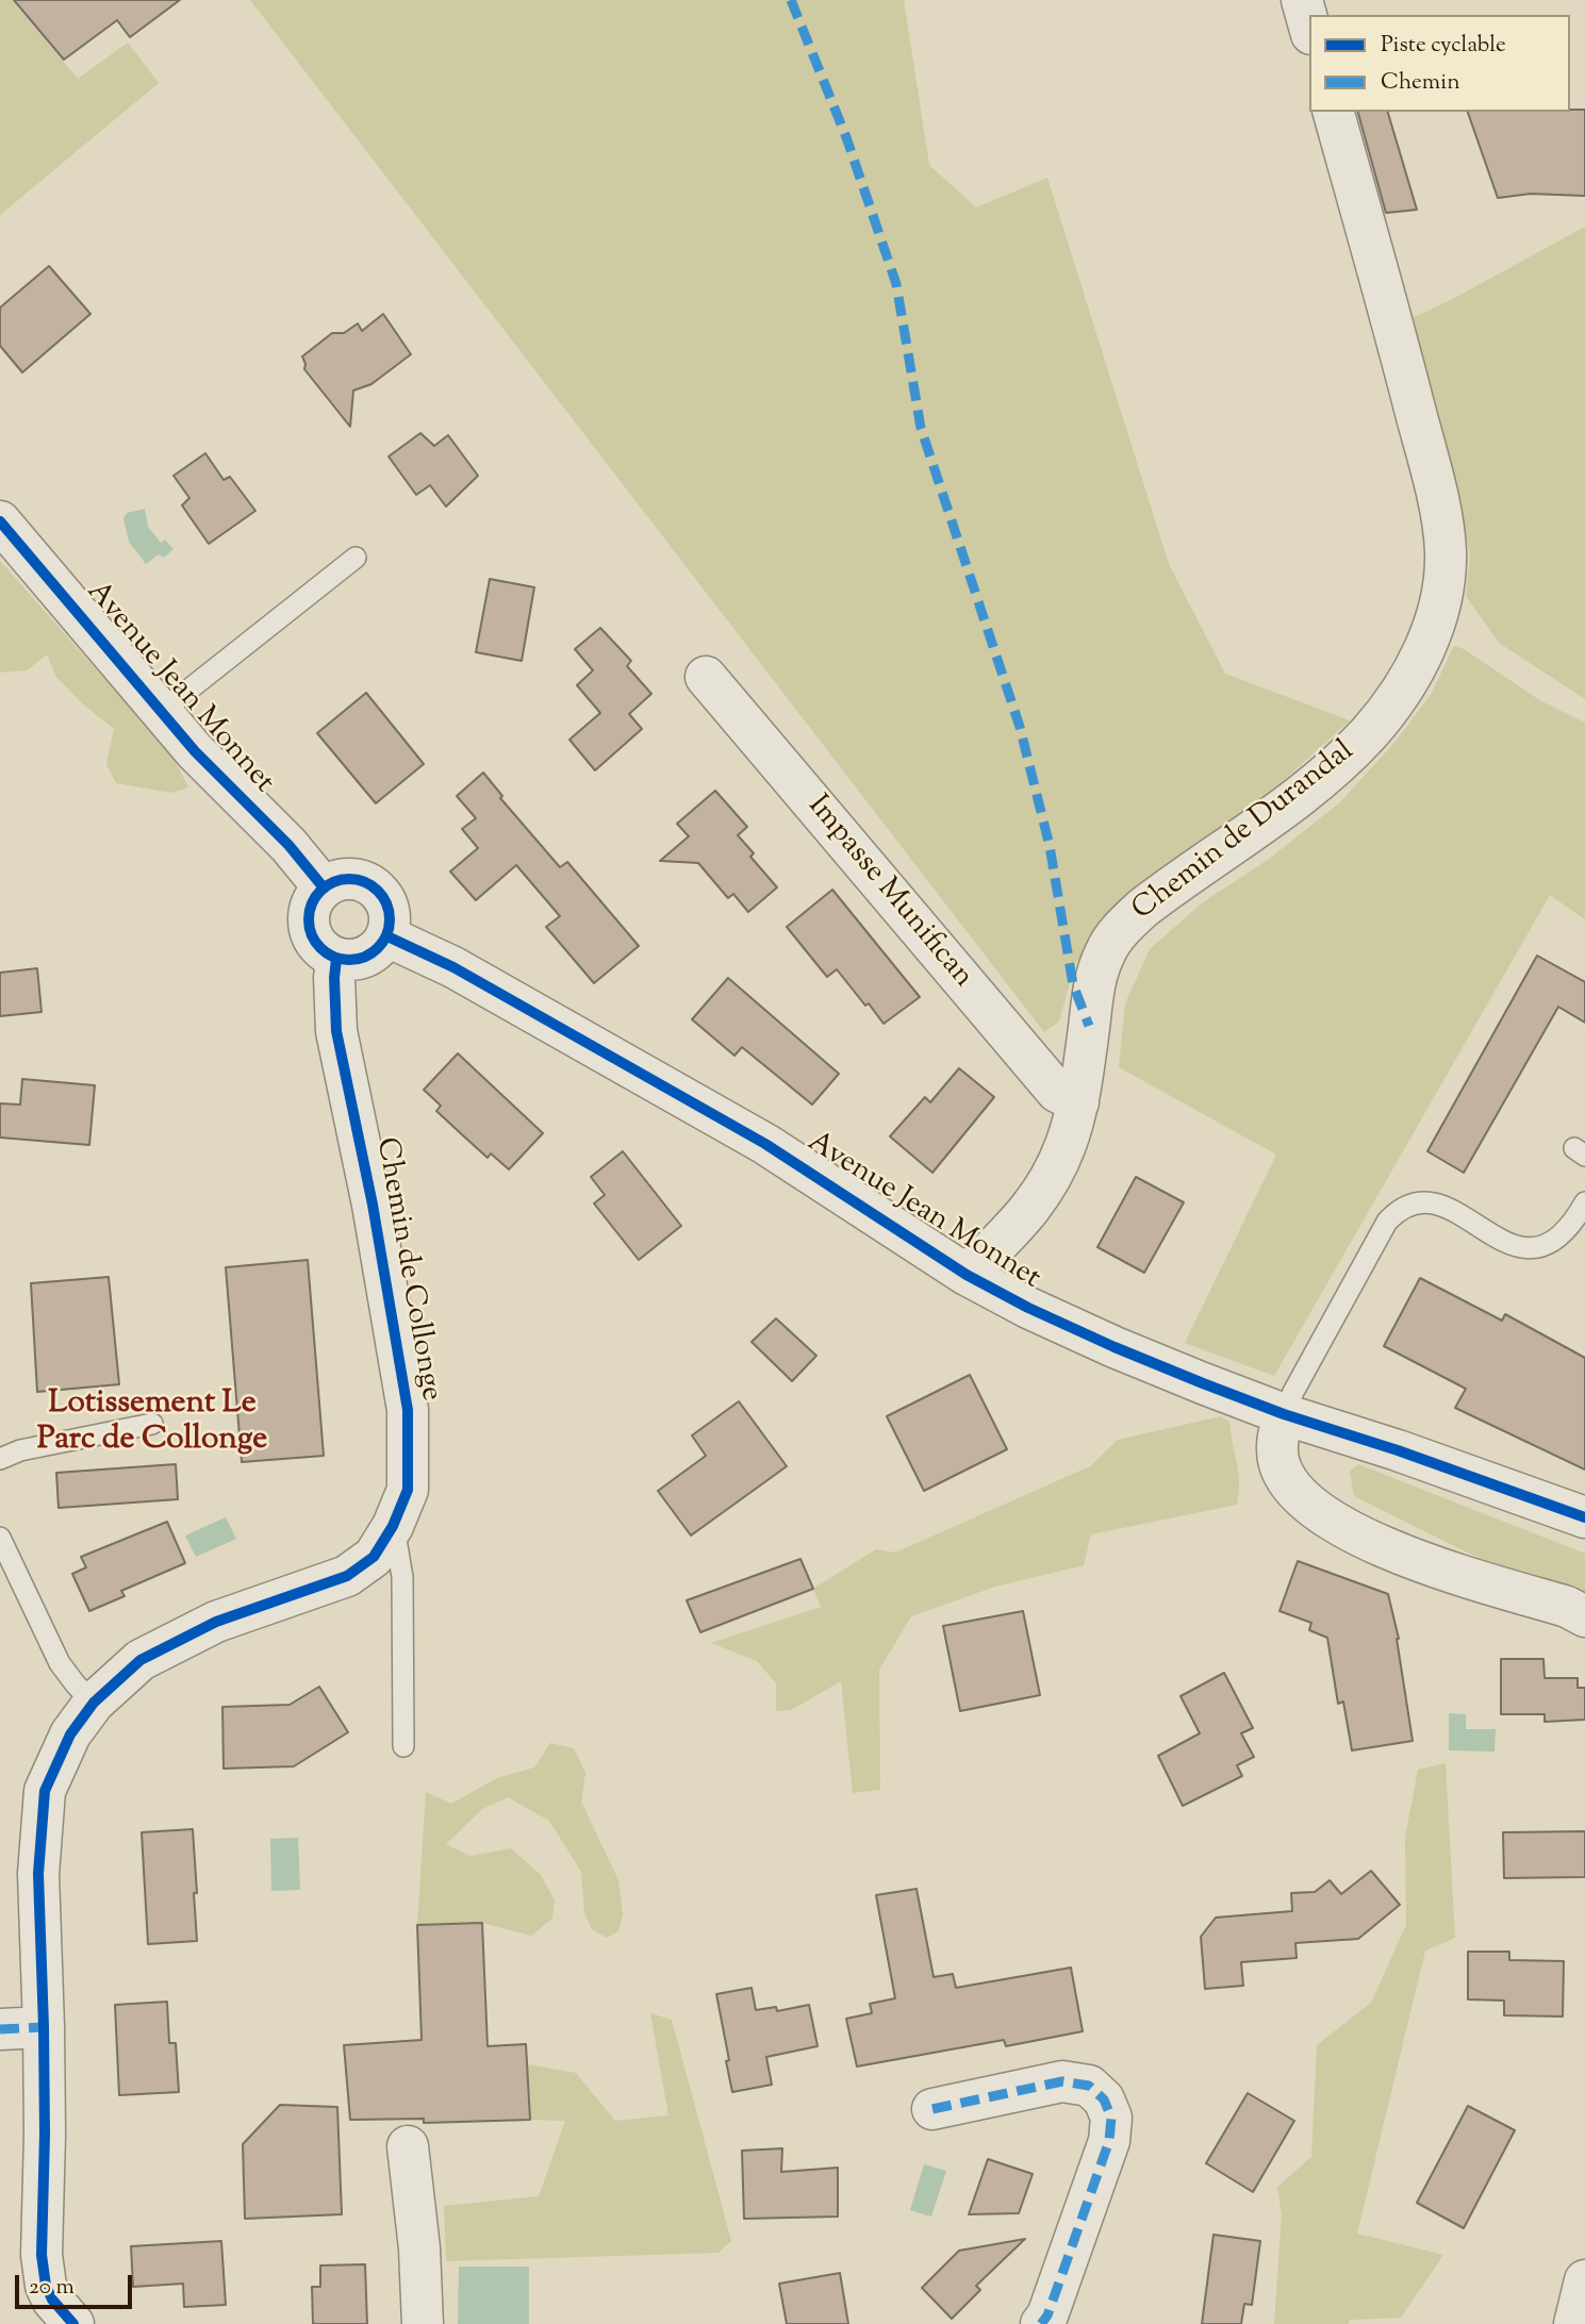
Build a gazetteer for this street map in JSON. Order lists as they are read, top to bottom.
{
  "streets": {
    "street": [
      "Avenue Jean Monnet",
      "Chemin de Durandal",
      "Impasse Munifican",
      "Chemin de Collonge"
    ]
  },
  "crossings": [
    ["Avenue Jean Monnet", "Chemin de Durandal"],
    ["Avenue Jean Monnet", "Chemin de Collonge"],
    ["Chemin de Durandal", "Impasse Munifican"]
  ],
  "districts": ["Lotissement Le Parc de Collonge"],
  "legend": ["Piste cyclable", "Chemin"],
  "scale_bar": "20 m"
}
